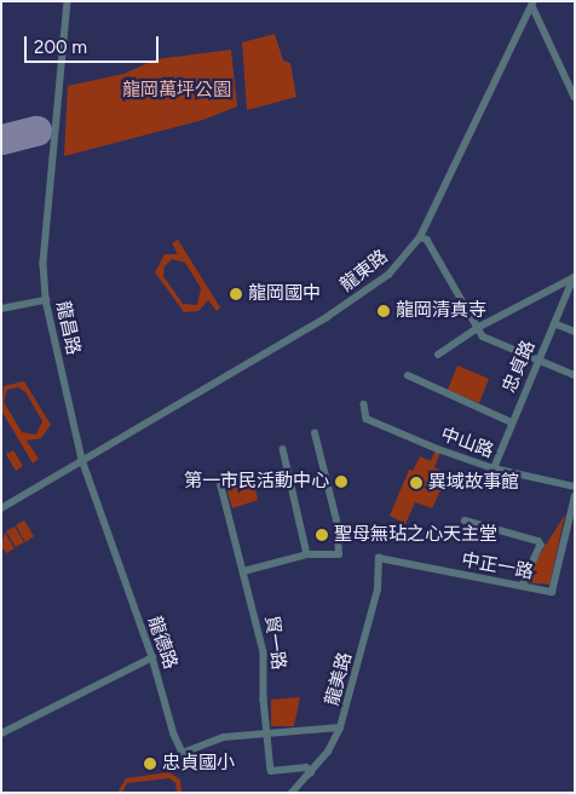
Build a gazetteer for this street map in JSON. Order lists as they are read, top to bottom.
{
  "streets": {
    "street": [
      "龍東路",
      "龍昌路",
      "忠貞路",
      "中山路",
      "中正一路",
      "龍德路",
      "貿一路",
      "龍美路"
    ]
  },
  "crossings": [
    ["龍東路", "龍昌路"],
    ["龍東路", "龍德路"],
    ["龍昌路", "龍德路"],
    ["忠貞路", "中山路"],
    ["中正一路", "龍美路"],
    ["龍德路", "貿一路"],
    ["貿一路", "龍美路"]
  ],
  "parks": ["龍岡萬坪公園"],
  "places": [
    "龍岡國中",
    "龍岡清真寺",
    "第一市民活動中心",
    "異域故事館",
    "聖母無玷之心天主堂",
    "忠貞國小"
  ],
  "scale_bar": "200 m"
}
